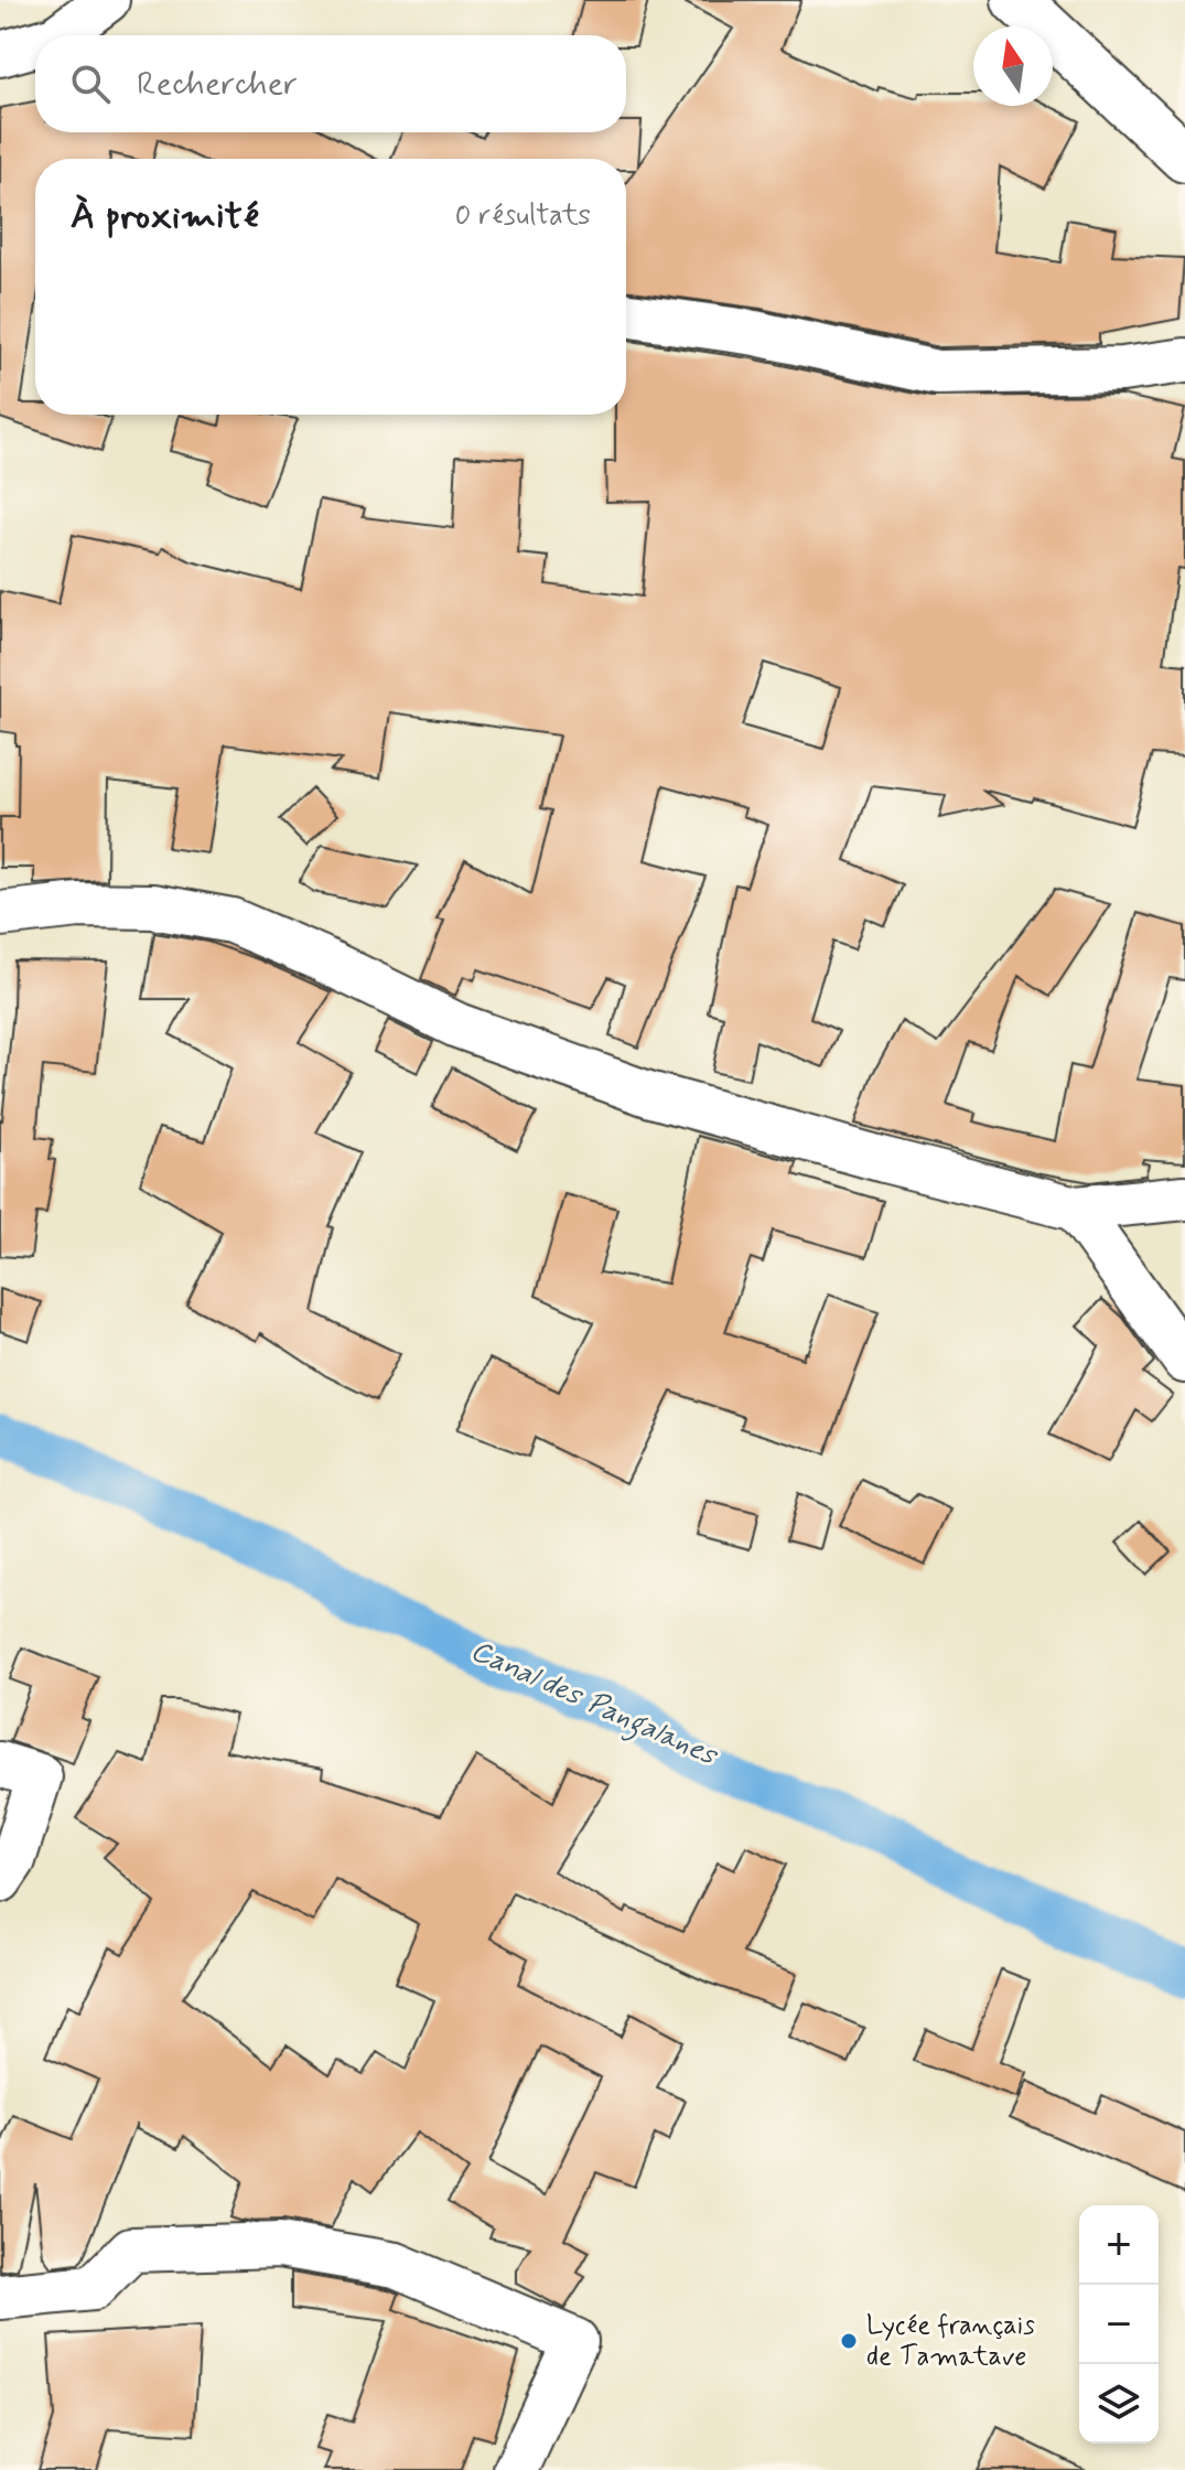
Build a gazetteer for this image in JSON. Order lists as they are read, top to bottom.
{
  "water": ["Canal des Pangalanes"],
  "places": ["Lycée français de Tamatave"],
  "north": "top",
  "page": {
    "search": "Rechercher",
    "heading": ["À proximité", "0 résultats"],
    "map_buttons": ["+", "−"]
  }
}
